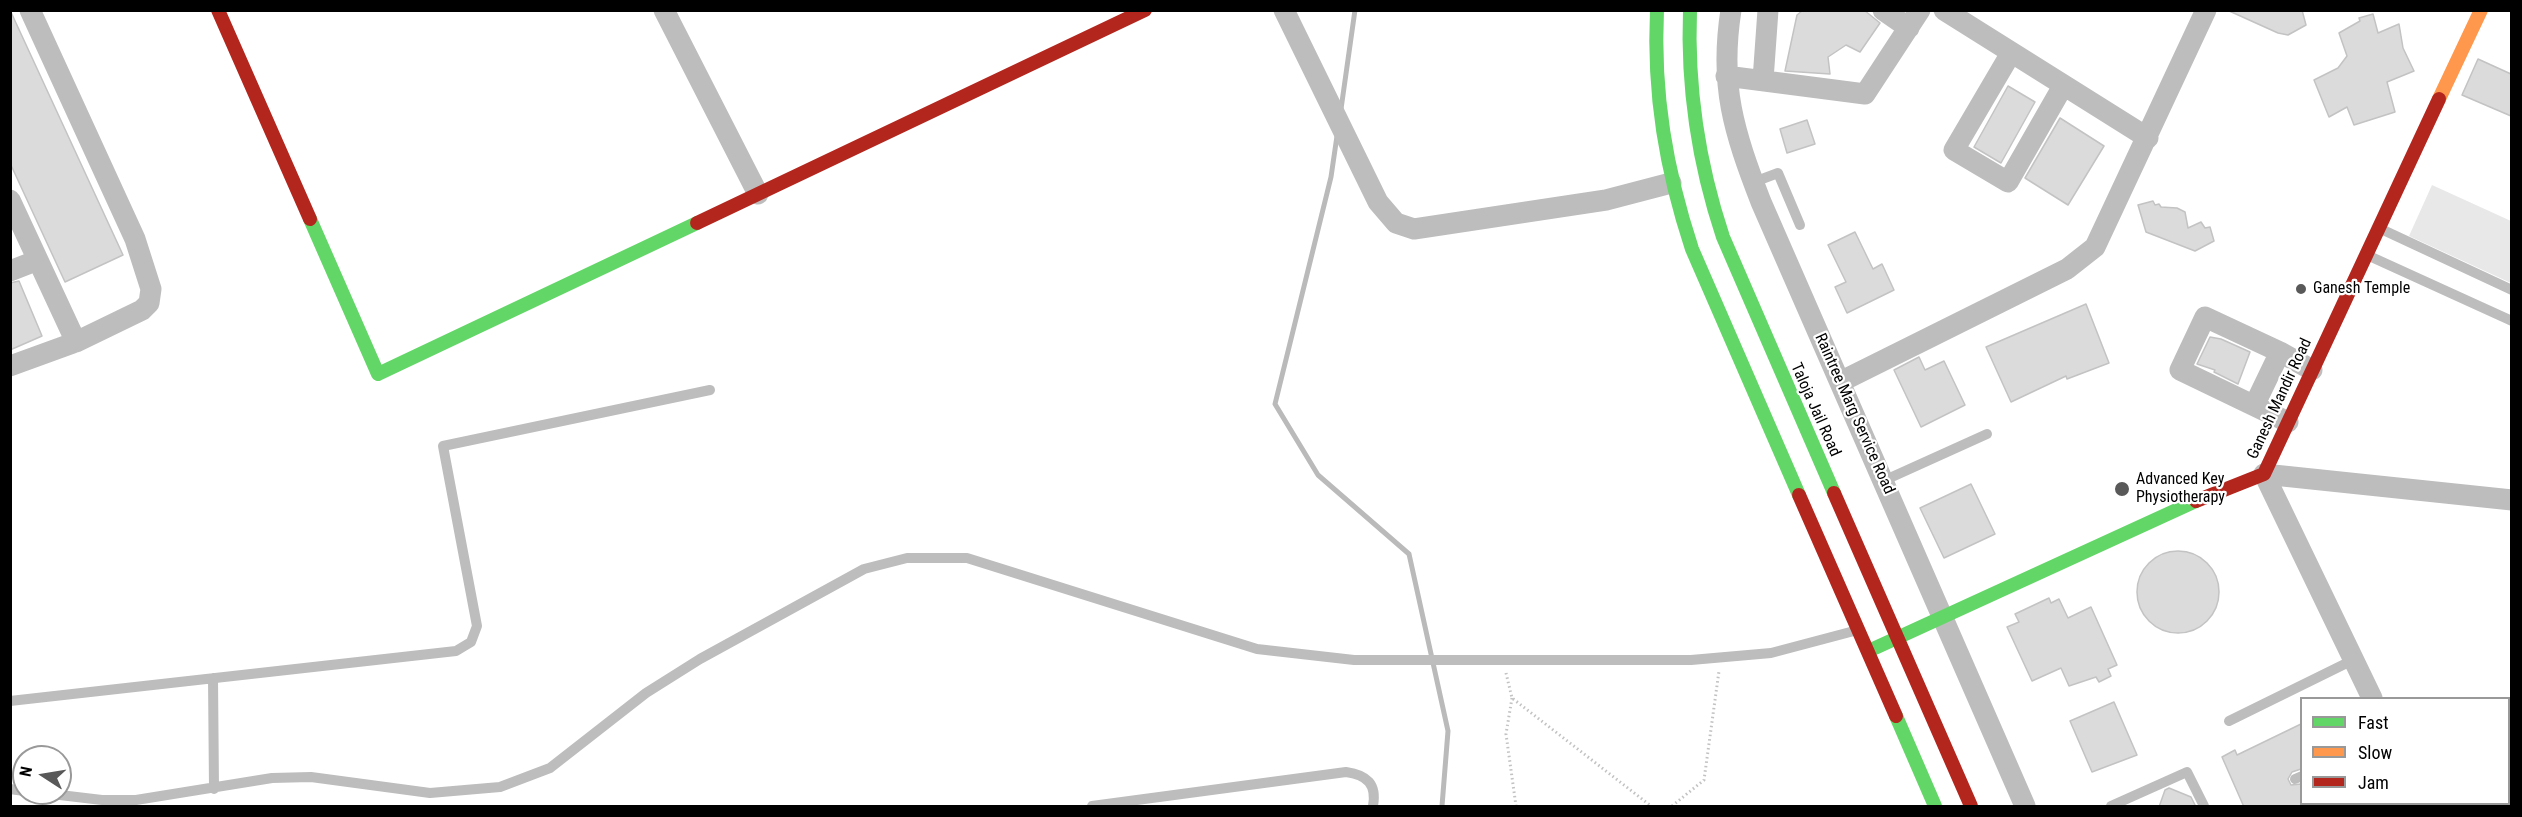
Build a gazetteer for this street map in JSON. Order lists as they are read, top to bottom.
{
  "streets": {
    "street": ["Ganesh Mandir Road", "Taloja Jail Road", "Raintree Marg Service Road"]
  },
  "crossings": [
    ["Ganesh Mandir Road", "Taloja Jail Road"],
    ["Ganesh Mandir Road", "Raintree Marg Service Road"]
  ],
  "places": ["Ganesh Temple", "Advanced Key Physiotherapy"],
  "legend": ["Fast", "Slow", "Jam"],
  "north": "left"
}
